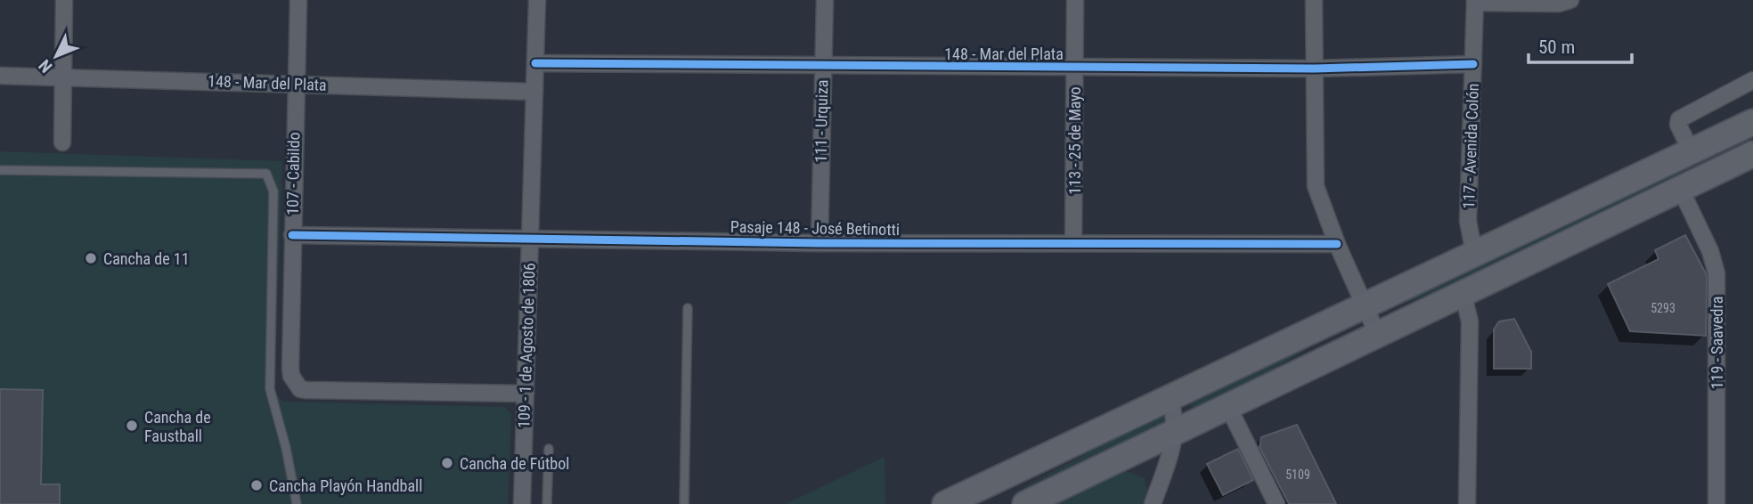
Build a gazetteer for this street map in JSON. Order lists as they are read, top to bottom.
{
  "streets": {
    "street": [
      "148 - Mar del Plata",
      "111 - Urquiza",
      "113 - 25 de Mayo",
      "117 - Avenida Colón",
      "107 - Cabildo",
      "Pasaje 148 - José Betinotti",
      "119 - Saavedra",
      "109 - 1 de Agosto de 1806"
    ]
  },
  "crossings": [
    ["148 - Mar del Plata", "111 - Urquiza"],
    ["148 - Mar del Plata", "113 - 25 de Mayo"],
    ["148 - Mar del Plata", "117 - Avenida Colón"],
    ["148 - Mar del Plata", "107 - Cabildo"],
    ["148 - Mar del Plata", "109 - 1 de Agosto de 1806"],
    ["111 - Urquiza", "Pasaje 148 - José Betinotti"],
    ["113 - 25 de Mayo", "Pasaje 148 - José Betinotti"],
    ["107 - Cabildo", "Pasaje 148 - José Betinotti"],
    ["107 - Cabildo", "109 - 1 de Agosto de 1806"],
    ["Pasaje 148 - José Betinotti", "109 - 1 de Agosto de 1806"]
  ],
  "places": [
    "Cancha de 11",
    "Cancha de Faustball",
    "Cancha de Fútbol",
    "Cancha Playón Handball"
  ],
  "house_numbers": ["5293", "5109"],
  "scale_bar": "50 m",
  "north": "bottom left"
}
